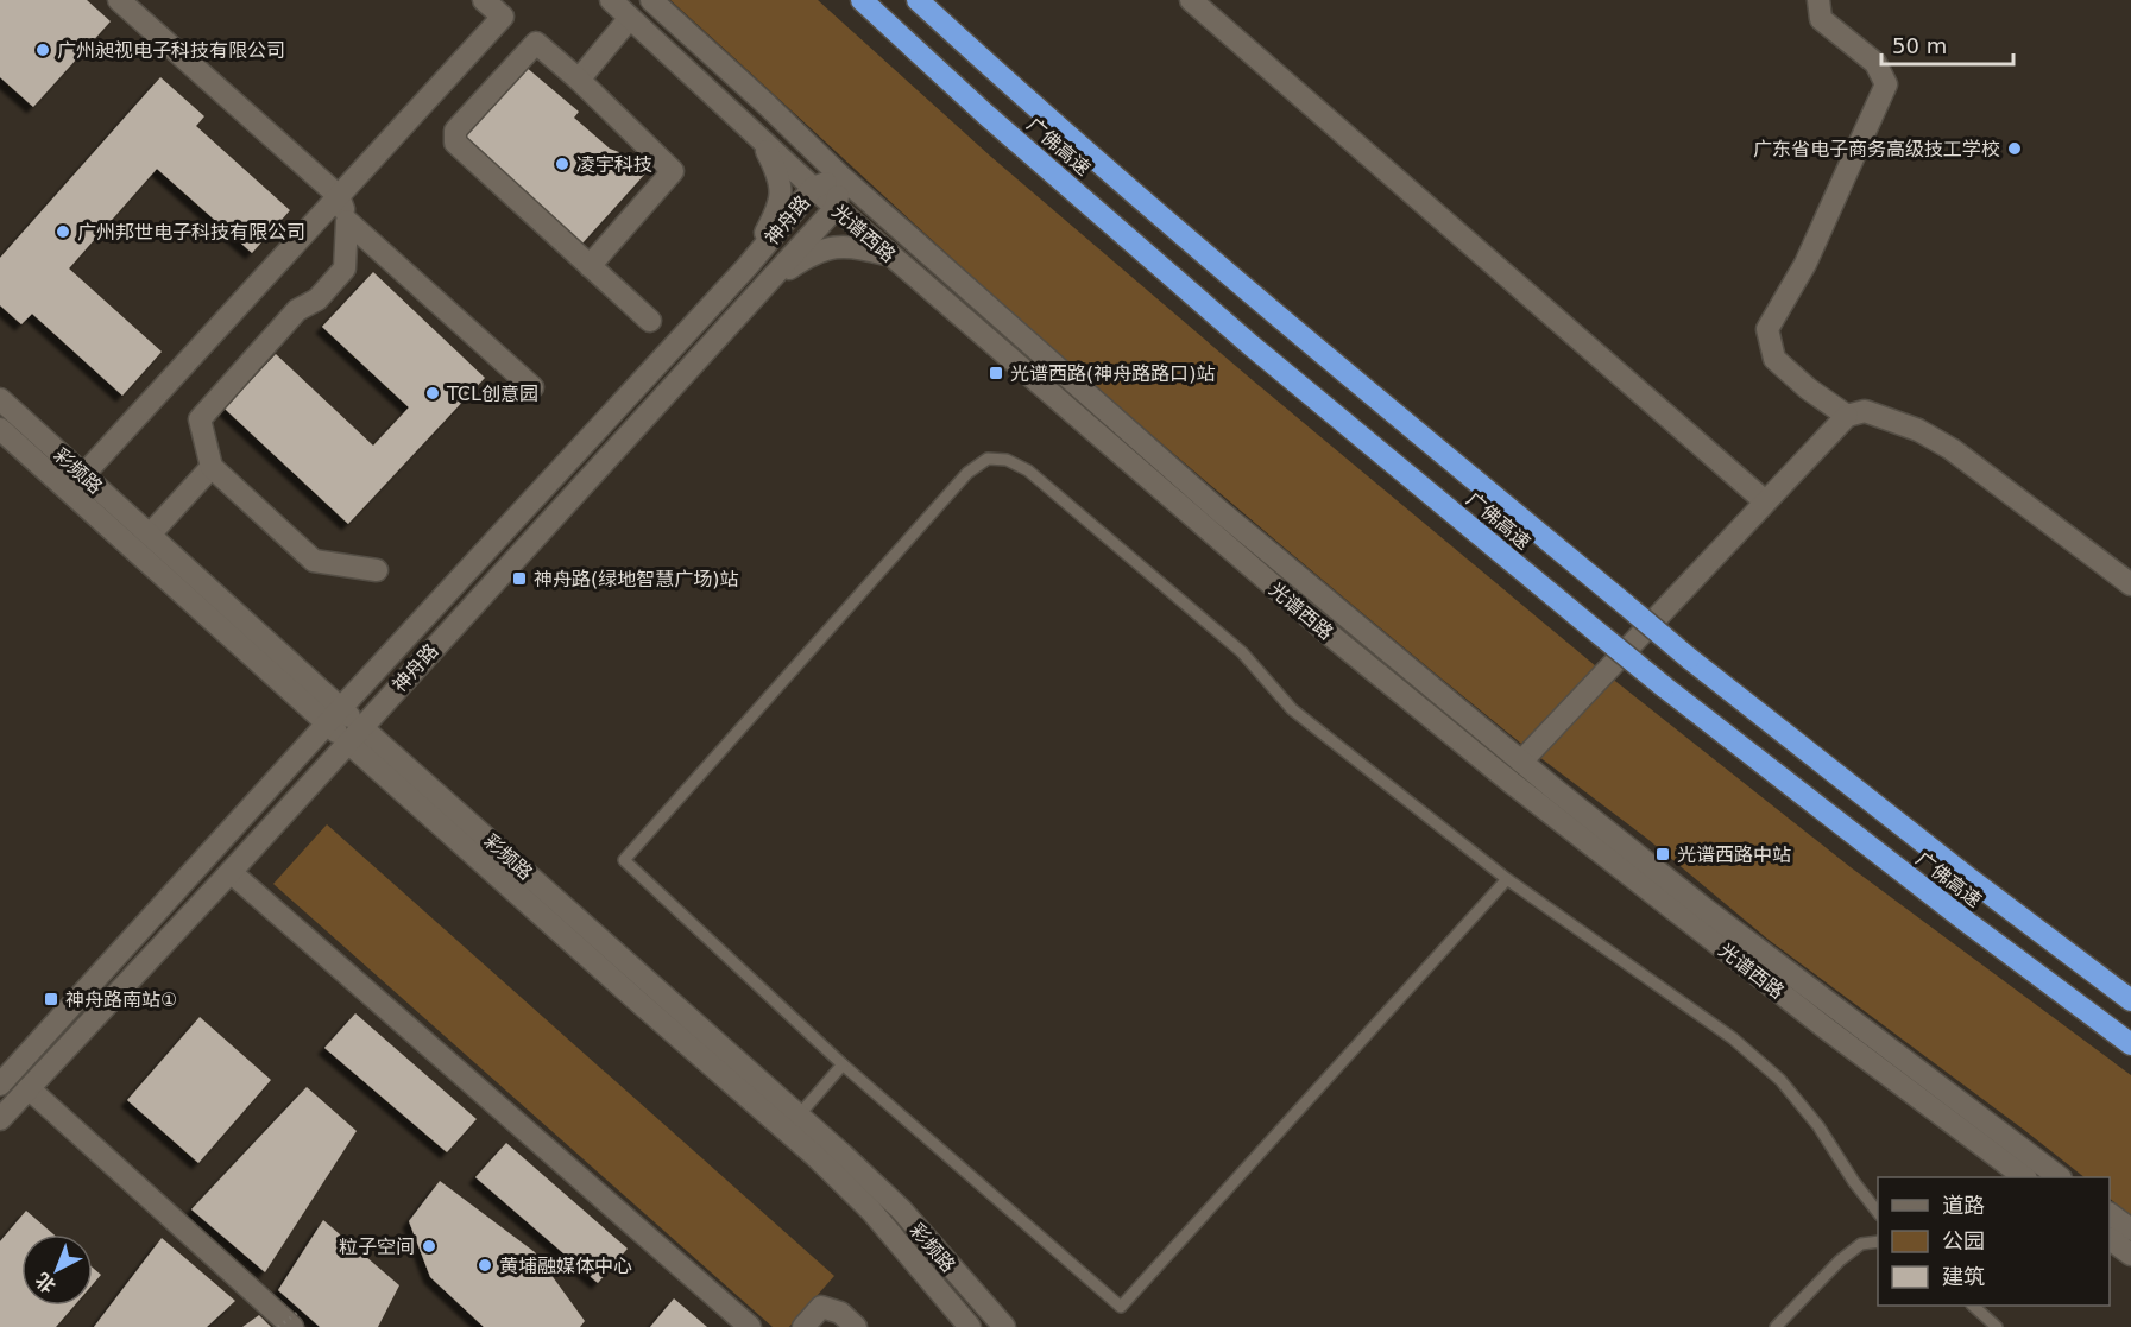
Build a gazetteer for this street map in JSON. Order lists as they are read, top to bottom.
{
  "streets": {
    "highway": ["广佛高速"],
    "street": ["神舟路", "光谱西路", "彩频路"]
  },
  "crossings": [
    ["神舟路", "光谱西路"],
    ["神舟路", "彩频路"]
  ],
  "places": {
    "other": [
      "广州昶视电子科技有限公司",
      "广东省电子商务高级技工学校",
      "凌宇科技",
      "广州邦世电子科技有限公司",
      "TCL创意园",
      "粒子空间",
      "黄埔融媒体中心"
    ],
    "transit": [
      "光谱西路(神舟路路口)站",
      "神舟路(绿地智慧广场)站",
      "光谱西路中站",
      "神舟路南站①"
    ]
  },
  "legend": ["道路", "公园", "建筑"],
  "scale_bar": "50 m",
  "north": "bottom left"
}
